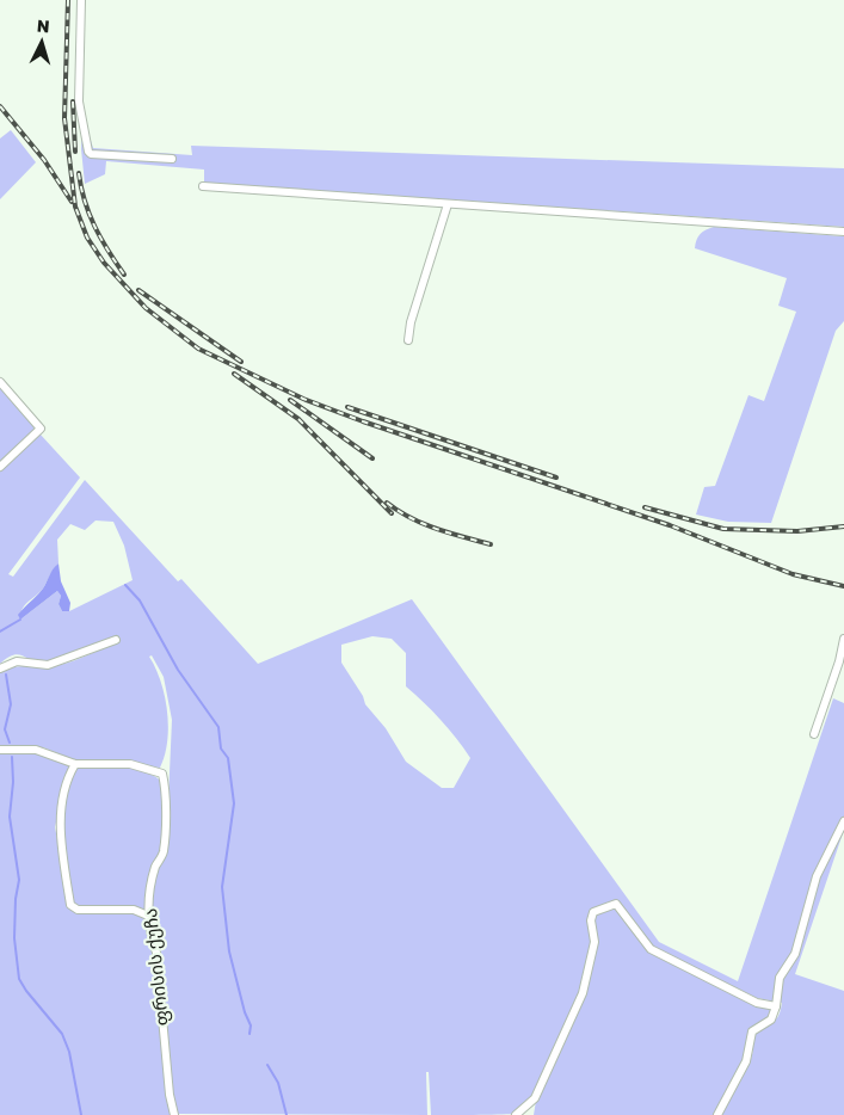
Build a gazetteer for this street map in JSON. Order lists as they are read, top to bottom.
{
  "streets": {
    "street": ["ფრისის ქუჩა"]
  },
  "north": "top"
}
